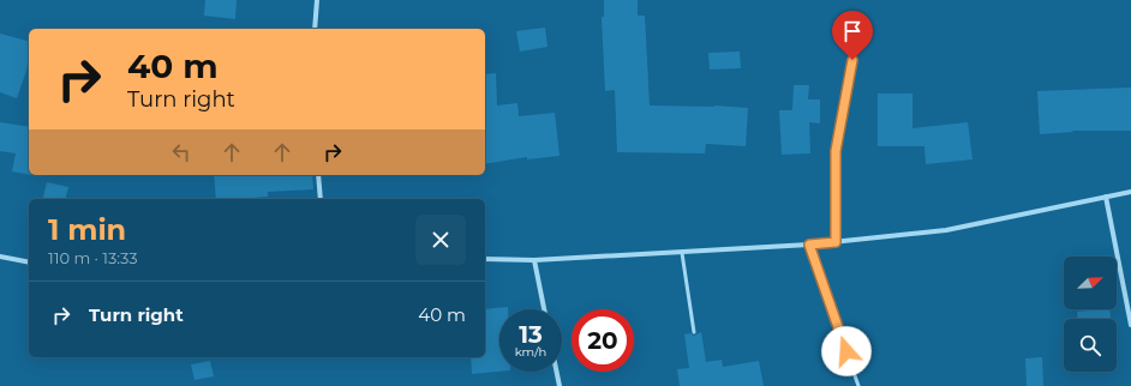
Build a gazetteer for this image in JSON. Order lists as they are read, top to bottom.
{
  "north": "top right",
  "page": {
    "turn": ["40 m", "Turn right"],
    "heading": ["1 min", "110 m · 13:33"],
    "list": [
      {
        "name": "Turn right",
        "value": "40 m"
      }
    ],
    "speed": "13 km/h",
    "limit": "20"
  }
}
